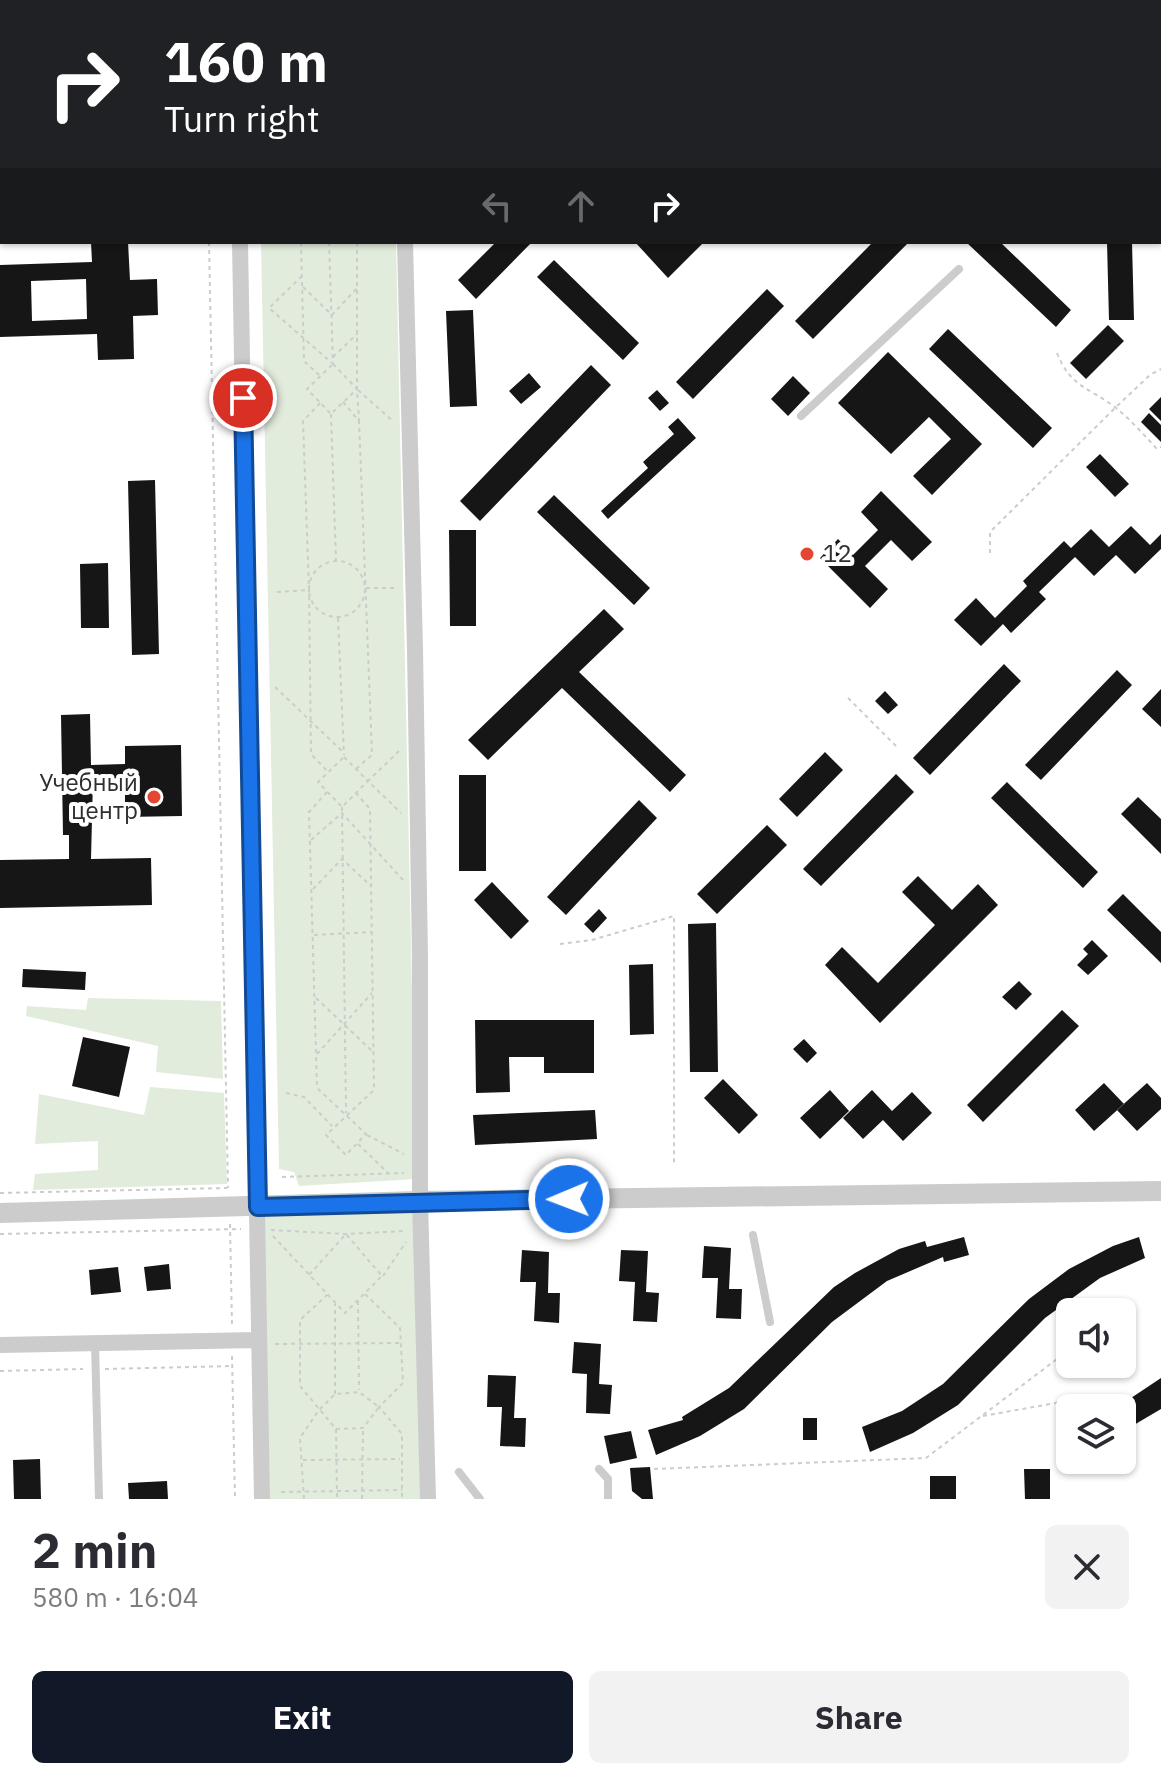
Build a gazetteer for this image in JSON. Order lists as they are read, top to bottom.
{
  "places": ["12", "Учебный центр"],
  "page": {
    "turn": ["160 m", "Turn right"],
    "heading": ["2 min", "580 m · 16:04"],
    "buttons": ["Exit", "Share"]
  }
}
